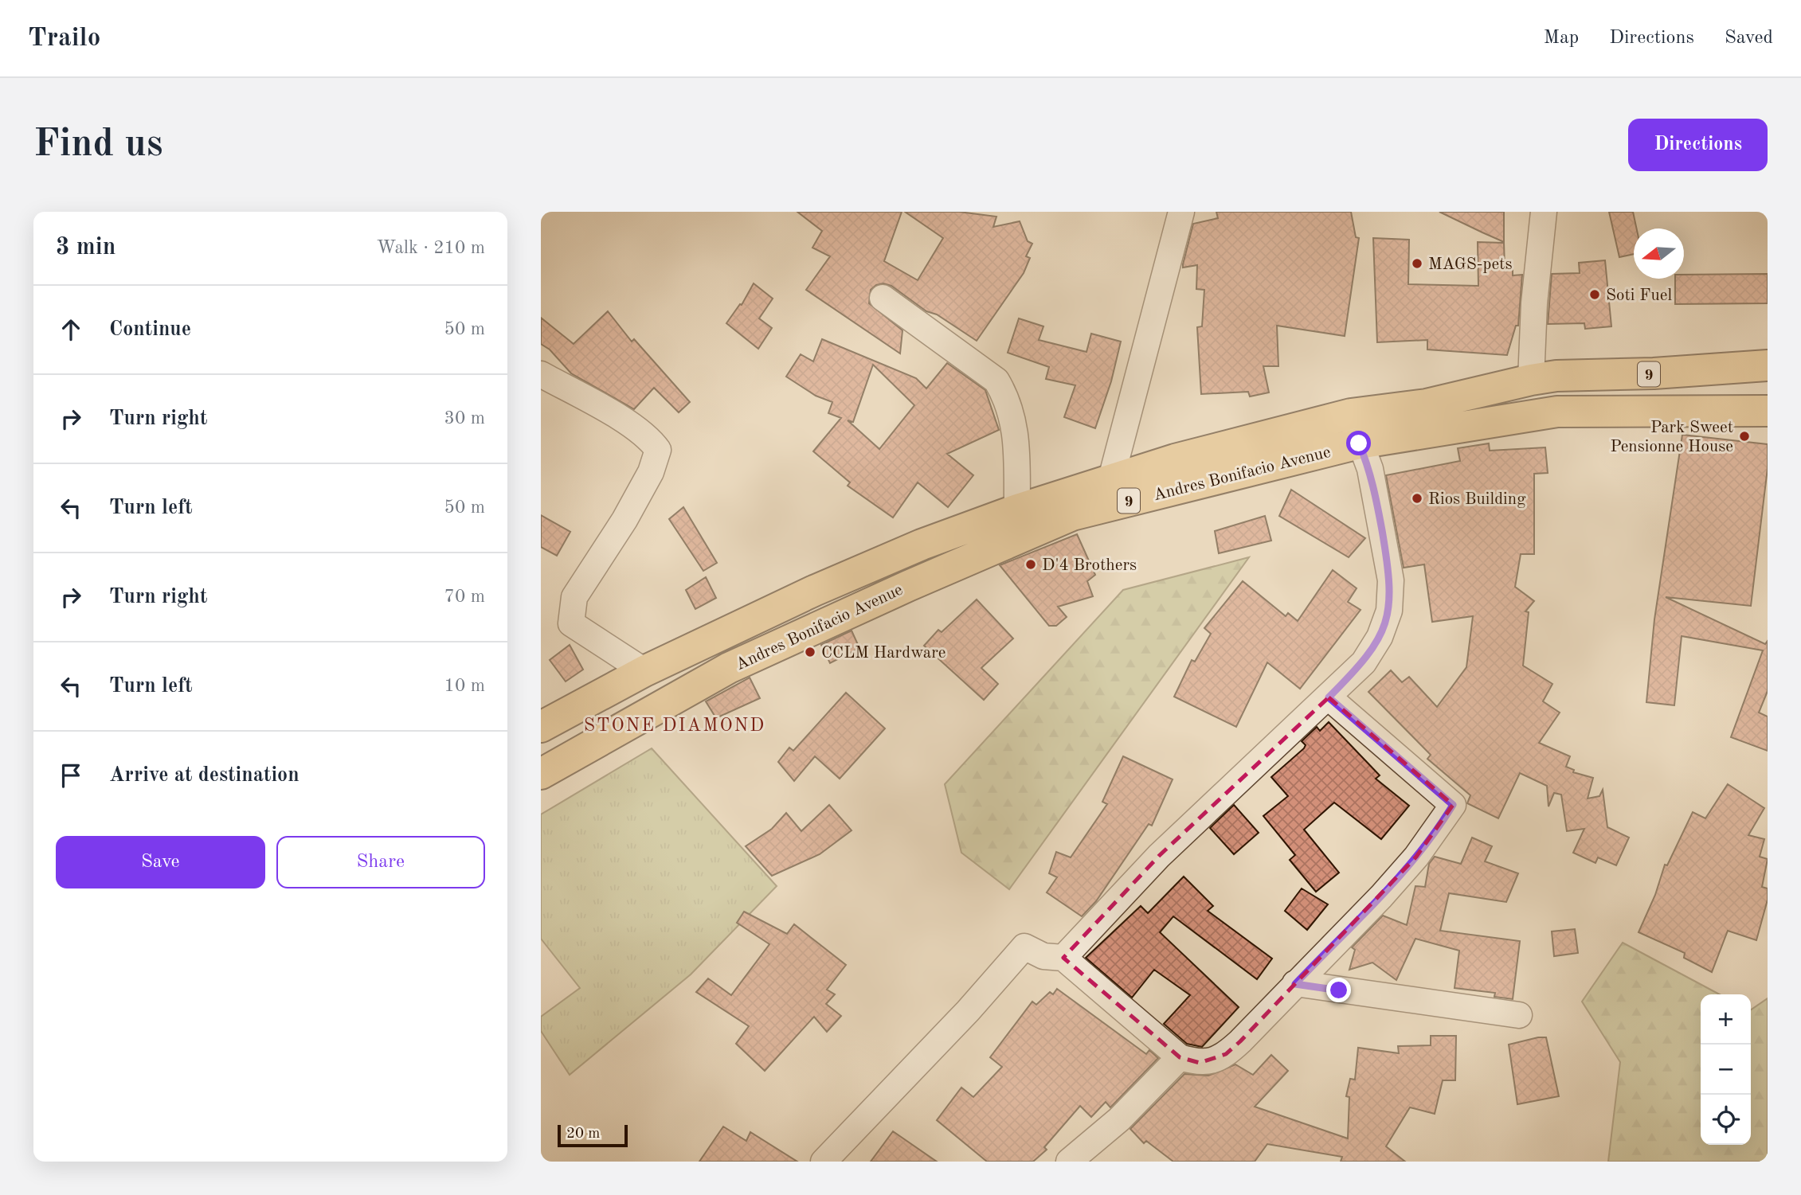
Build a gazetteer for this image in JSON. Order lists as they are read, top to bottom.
{
  "streets": {
    "highway": ["9", "Andres Bonifacio Avenue"]
  },
  "districts": ["STONE DIAMOND"],
  "places": [
    "MAGS-pets",
    "Soti Fuel",
    "Park Sweet Pensionne House",
    "Rios Building",
    "D'4 Brothers",
    "CCLM Hardware"
  ],
  "scale_bar": "20 m",
  "north": "left",
  "page": {
    "header": "Trailo",
    "nav": ["Map", "Directions", "Saved"],
    "buttons": [
      "Directions",
      ["Save", "Share"]
    ],
    "title": "Find us",
    "heading": ["3 min", "Walk · 210 m"],
    "list": [
      ["Continue", "50 m"],
      ["Turn right", "30 m"],
      ["Turn left", "50 m"],
      ["Turn right", "70 m"],
      ["Turn left", "10 m"],
      "Arrive at destination"
    ],
    "map_buttons": ["+", "−"],
    "scale": "20 m"
  }
}
